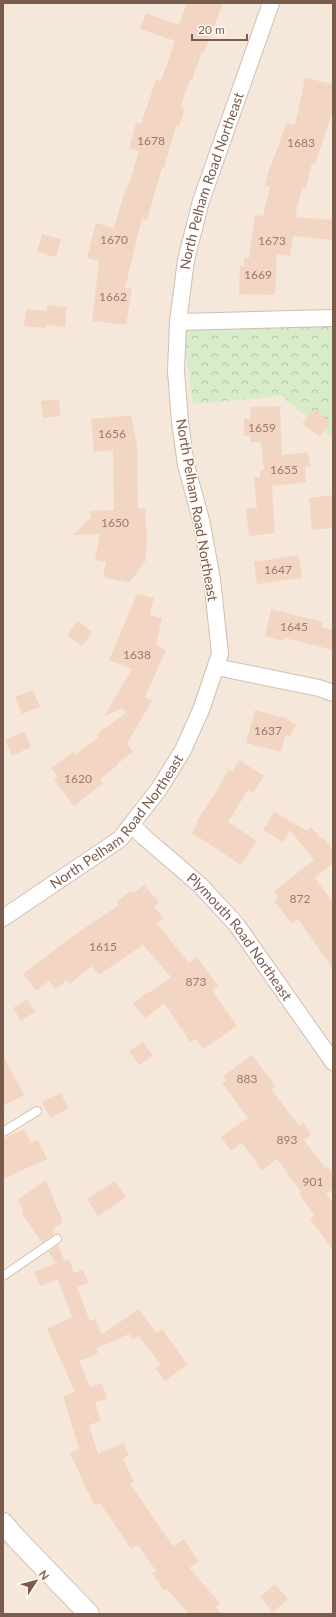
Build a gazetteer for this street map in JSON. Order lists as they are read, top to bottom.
{
  "streets": {
    "street": ["North Pelham Road Northeast", "Plymouth Road Northeast"]
  },
  "crossings": [
    ["North Pelham Road Northeast", "Plymouth Road Northeast"]
  ],
  "house_numbers": [
    "1678",
    "1683",
    "1670",
    "1673",
    "1669",
    "1662",
    "1659",
    "1656",
    "1655",
    "1650",
    "1647",
    "1645",
    "1638",
    "1637",
    "1620",
    "872",
    "1615",
    "873",
    "883",
    "893",
    "901"
  ],
  "scale_bar": "20 m",
  "north": "top right"
}
